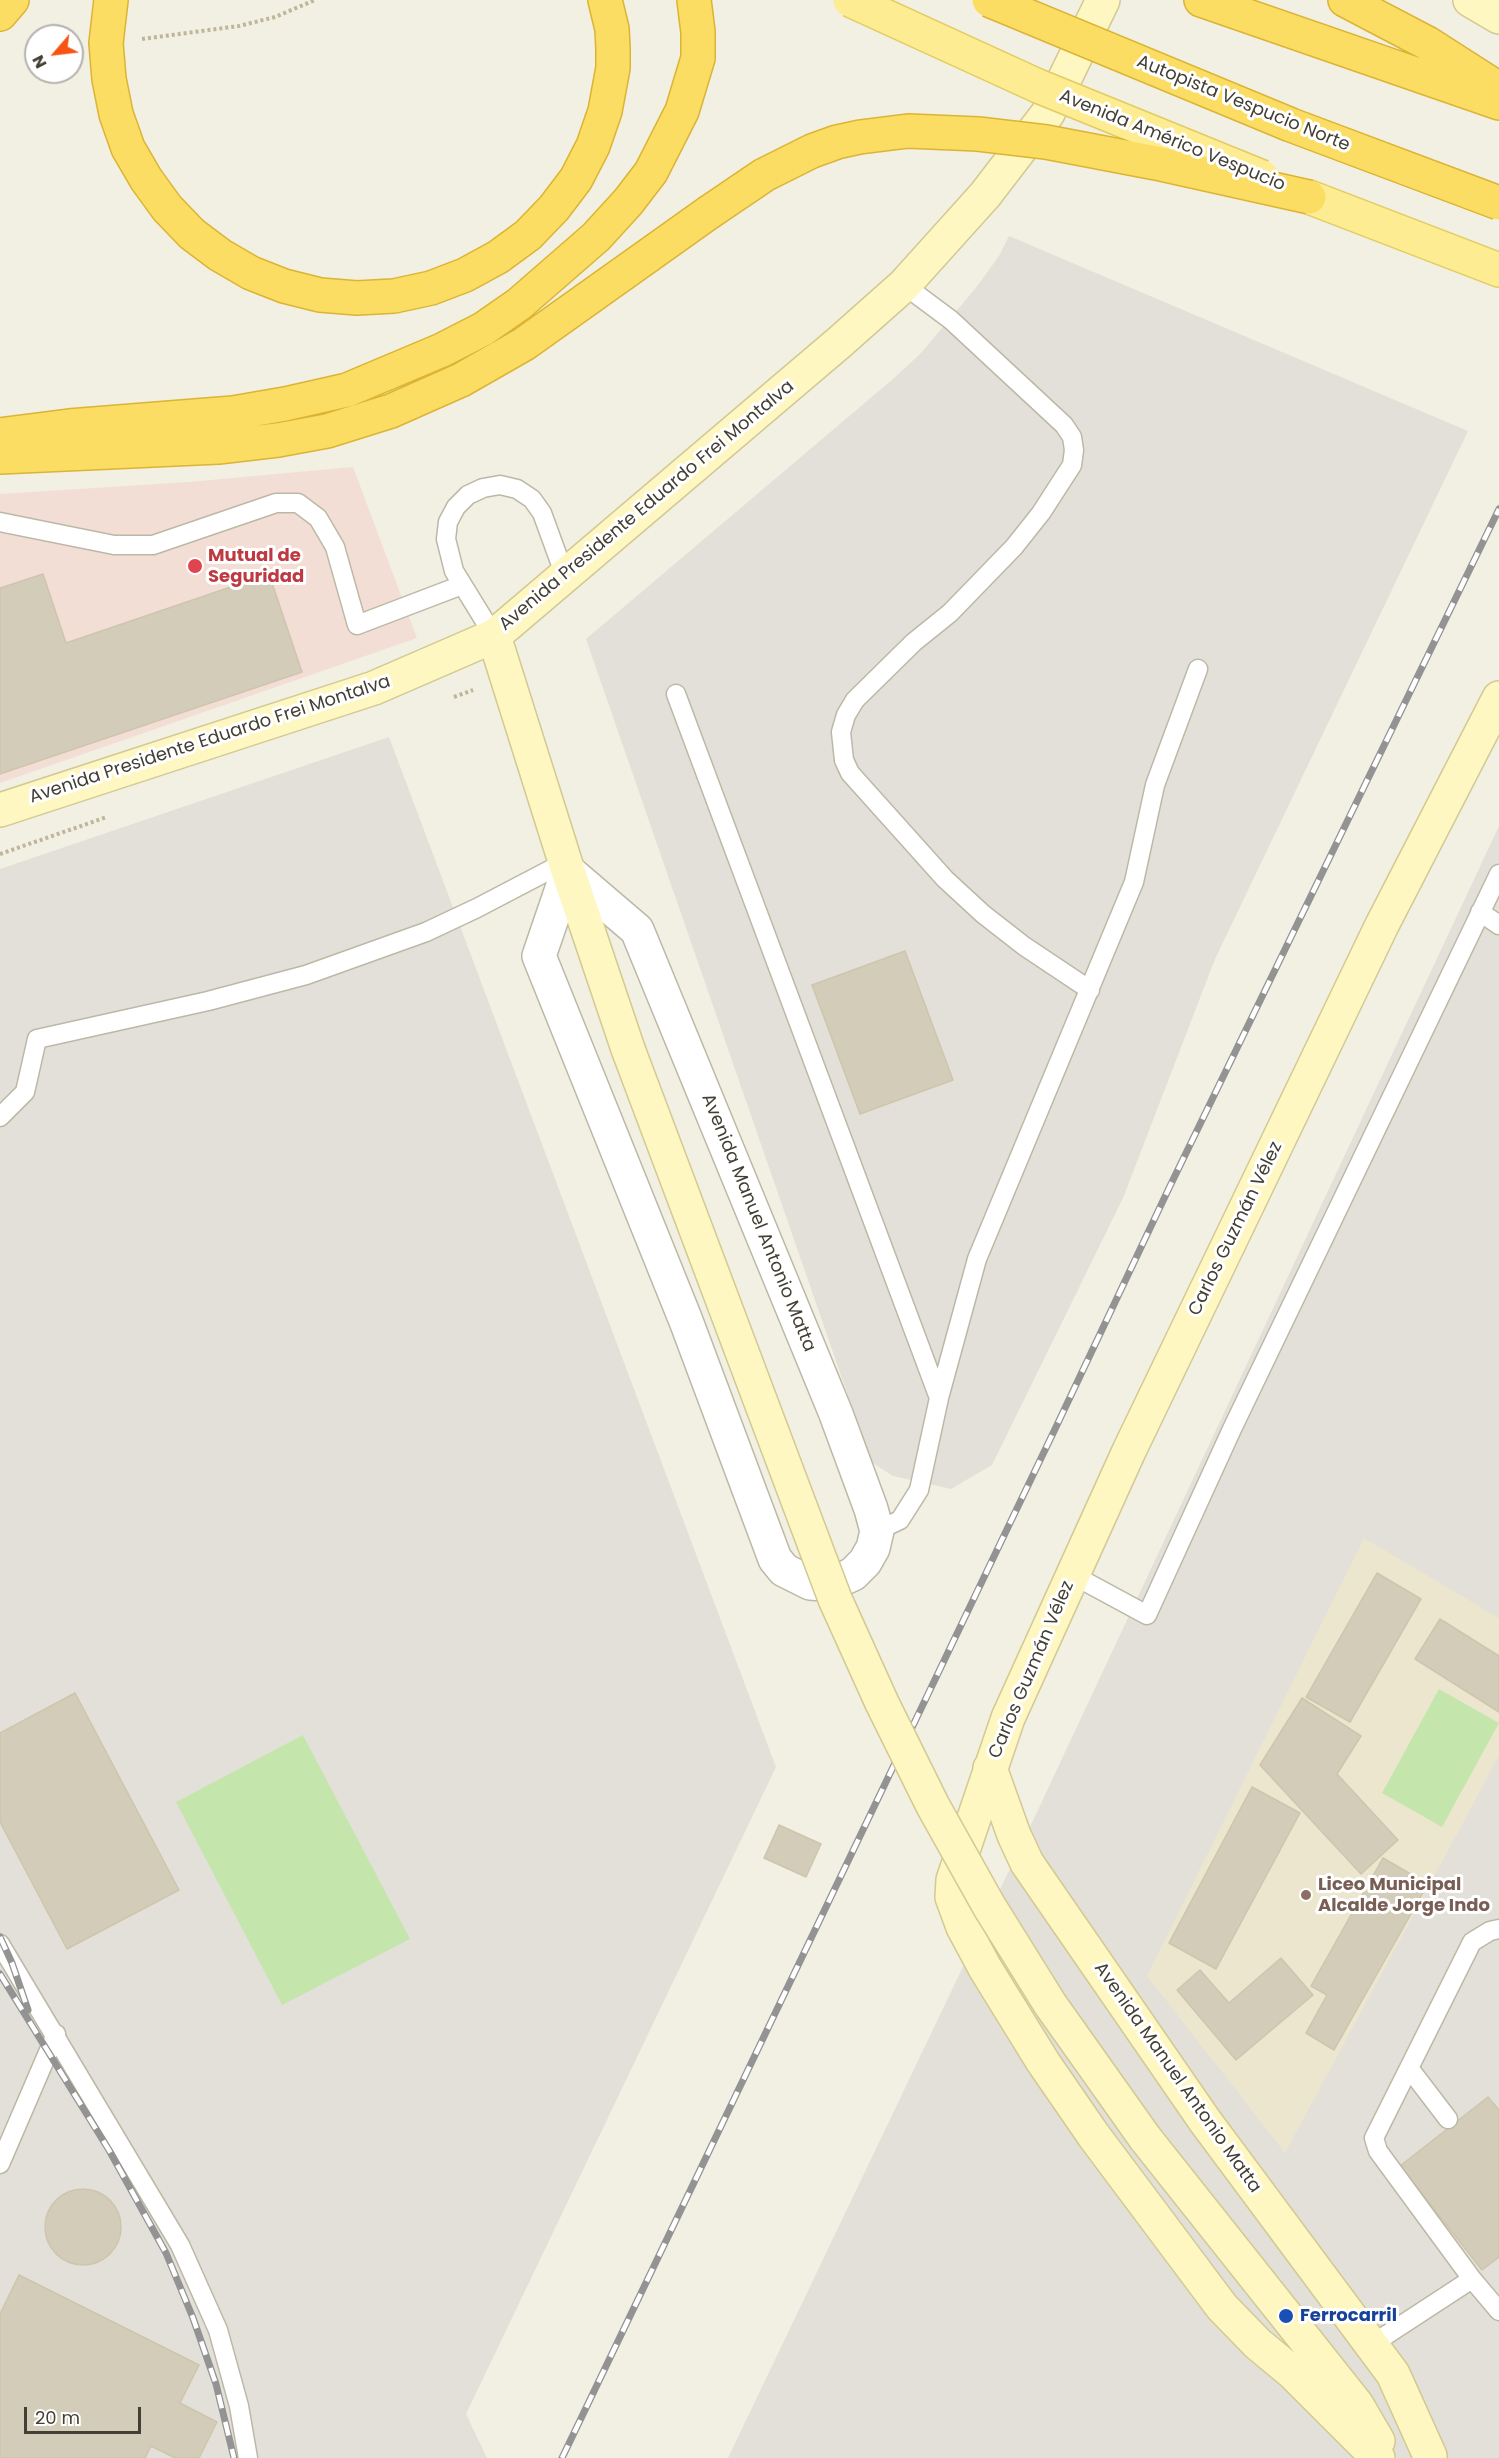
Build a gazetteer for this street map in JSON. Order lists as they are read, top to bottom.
{
  "streets": {
    "highway": ["Autopista Vespucio Norte"],
    "main road": [
      "Avenida Américo Vespucio",
      "Avenida Presidente Eduardo Frei Montalva",
      "Avenida Manuel Antonio Matta",
      "Carlos Guzmán Vélez"
    ]
  },
  "crossings": [
    ["Avenida Presidente Eduardo Frei Montalva", "Avenida Manuel Antonio Matta"],
    ["Avenida Manuel Antonio Matta", "Carlos Guzmán Vélez"]
  ],
  "places": ["Mutual de Seguridad", "Liceo Municipal Alcalde Jorge Indo", "Ferrocarril"],
  "scale_bar": "20 m",
  "north": "bottom left"
}
